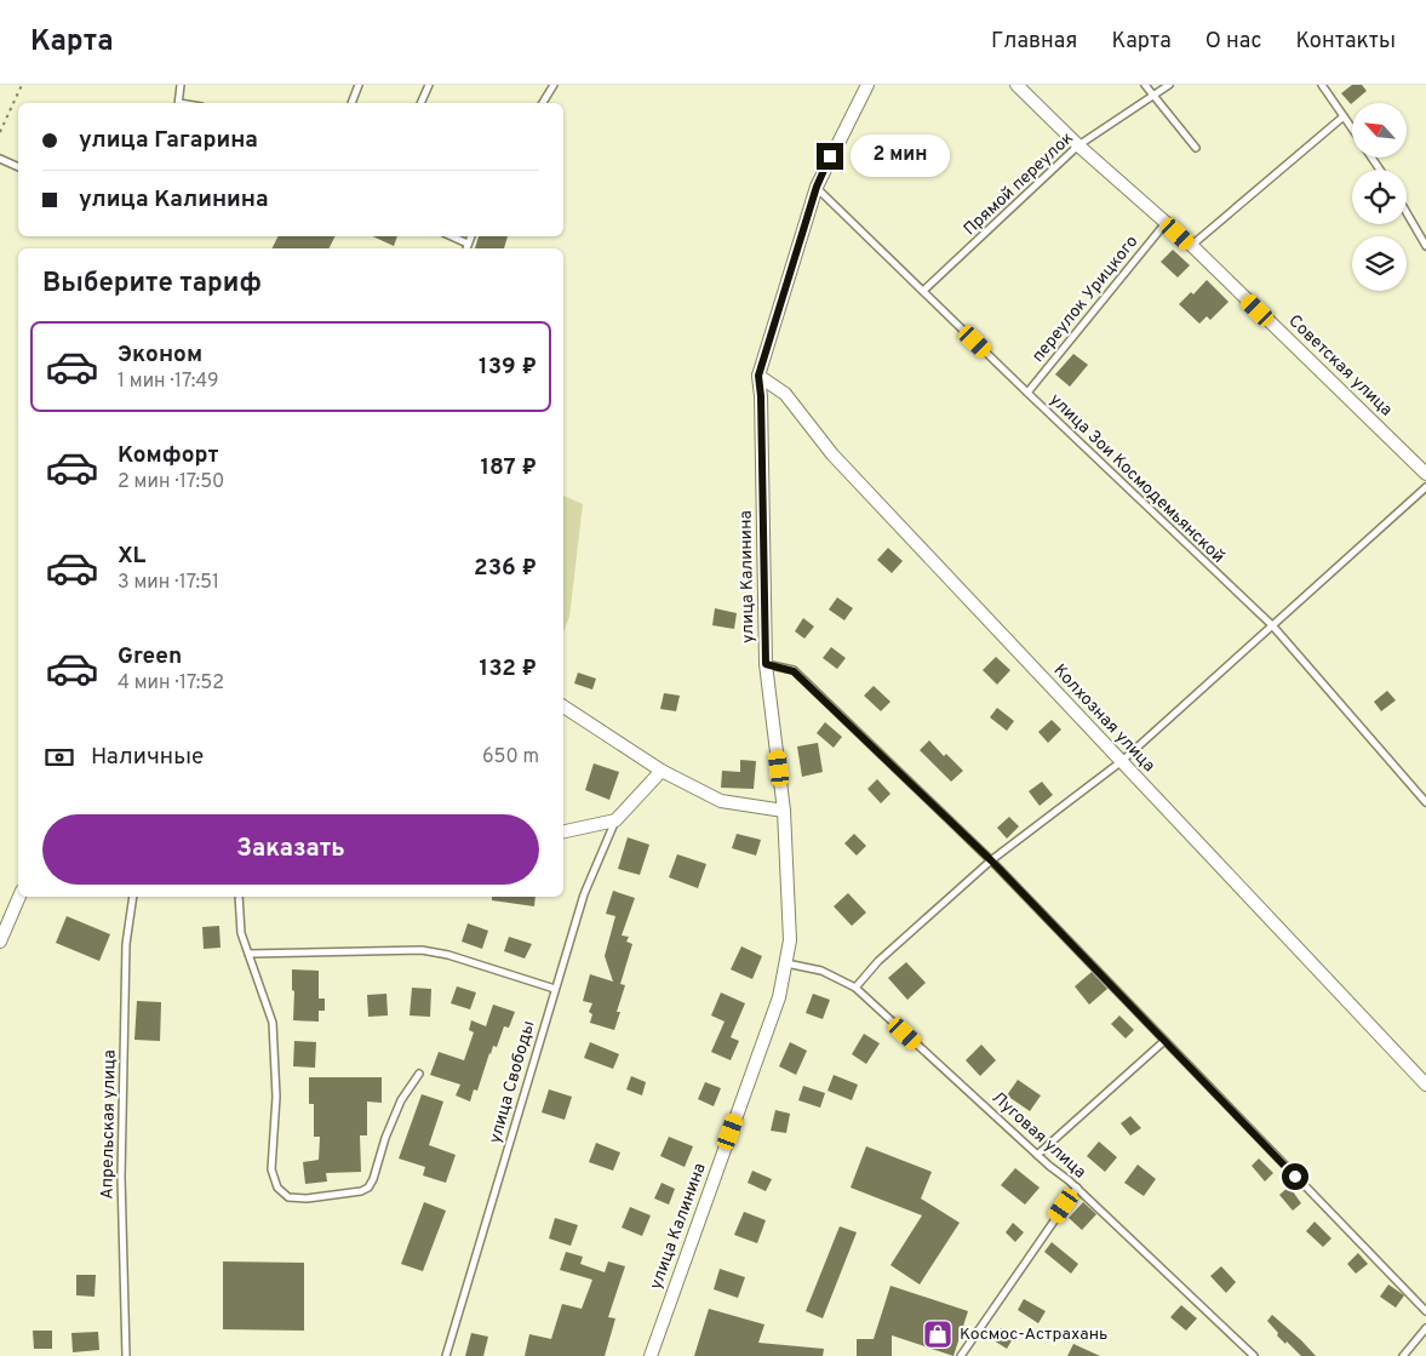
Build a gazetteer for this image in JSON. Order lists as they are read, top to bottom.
{
  "streets": {
    "street": ["Советская улица", "улица Калинина", "Колхозная улица"],
    "lane": [
      "Прямой переулок",
      "переулок Урицкого",
      "улица Зои Космодемьянской",
      "улица Свободы",
      "Апрельская улица",
      "Луговая улица"
    ]
  },
  "crossings": [
    ["Прямой переулок", "Советская улица"],
    ["Прямой переулок", "улица Зои Космодемьянской"],
    ["переулок Урицкого", "Советская улица"],
    ["переулок Урицкого", "улица Зои Космодемьянской"],
    ["улица Зои Космодемьянской", "улица Калинина"],
    ["улица Калинина", "Колхозная улица"],
    ["улица Калинина", "Луговая улица"]
  ],
  "places": {
    "shop": ["Космос-Астрахань"]
  },
  "north": "top left",
  "page": {
    "header": "Карта",
    "nav": [
      "Главная",
      "Карта",
      "О нас",
      "Контакты"
    ],
    "banner": ["улица Гагарина", "улица Калинина"],
    "bubble": "2 мин",
    "heading": "Выберите тариф",
    "list": [
      {
        "name": "Эконом",
        "note": "1 мин · 17:49",
        "value": "139 ₽"
      },
      {
        "name": "Комфорт",
        "note": "2 мин · 17:50",
        "value": "187 ₽"
      },
      {
        "name": "XL",
        "note": "3 мин · 17:51",
        "value": "236 ₽"
      },
      {
        "name": "Green",
        "note": "4 мин · 17:52",
        "value": "132 ₽"
      }
    ],
    "pay": ["Наличные", "650 m"],
    "buttons": "Заказать"
  }
}
